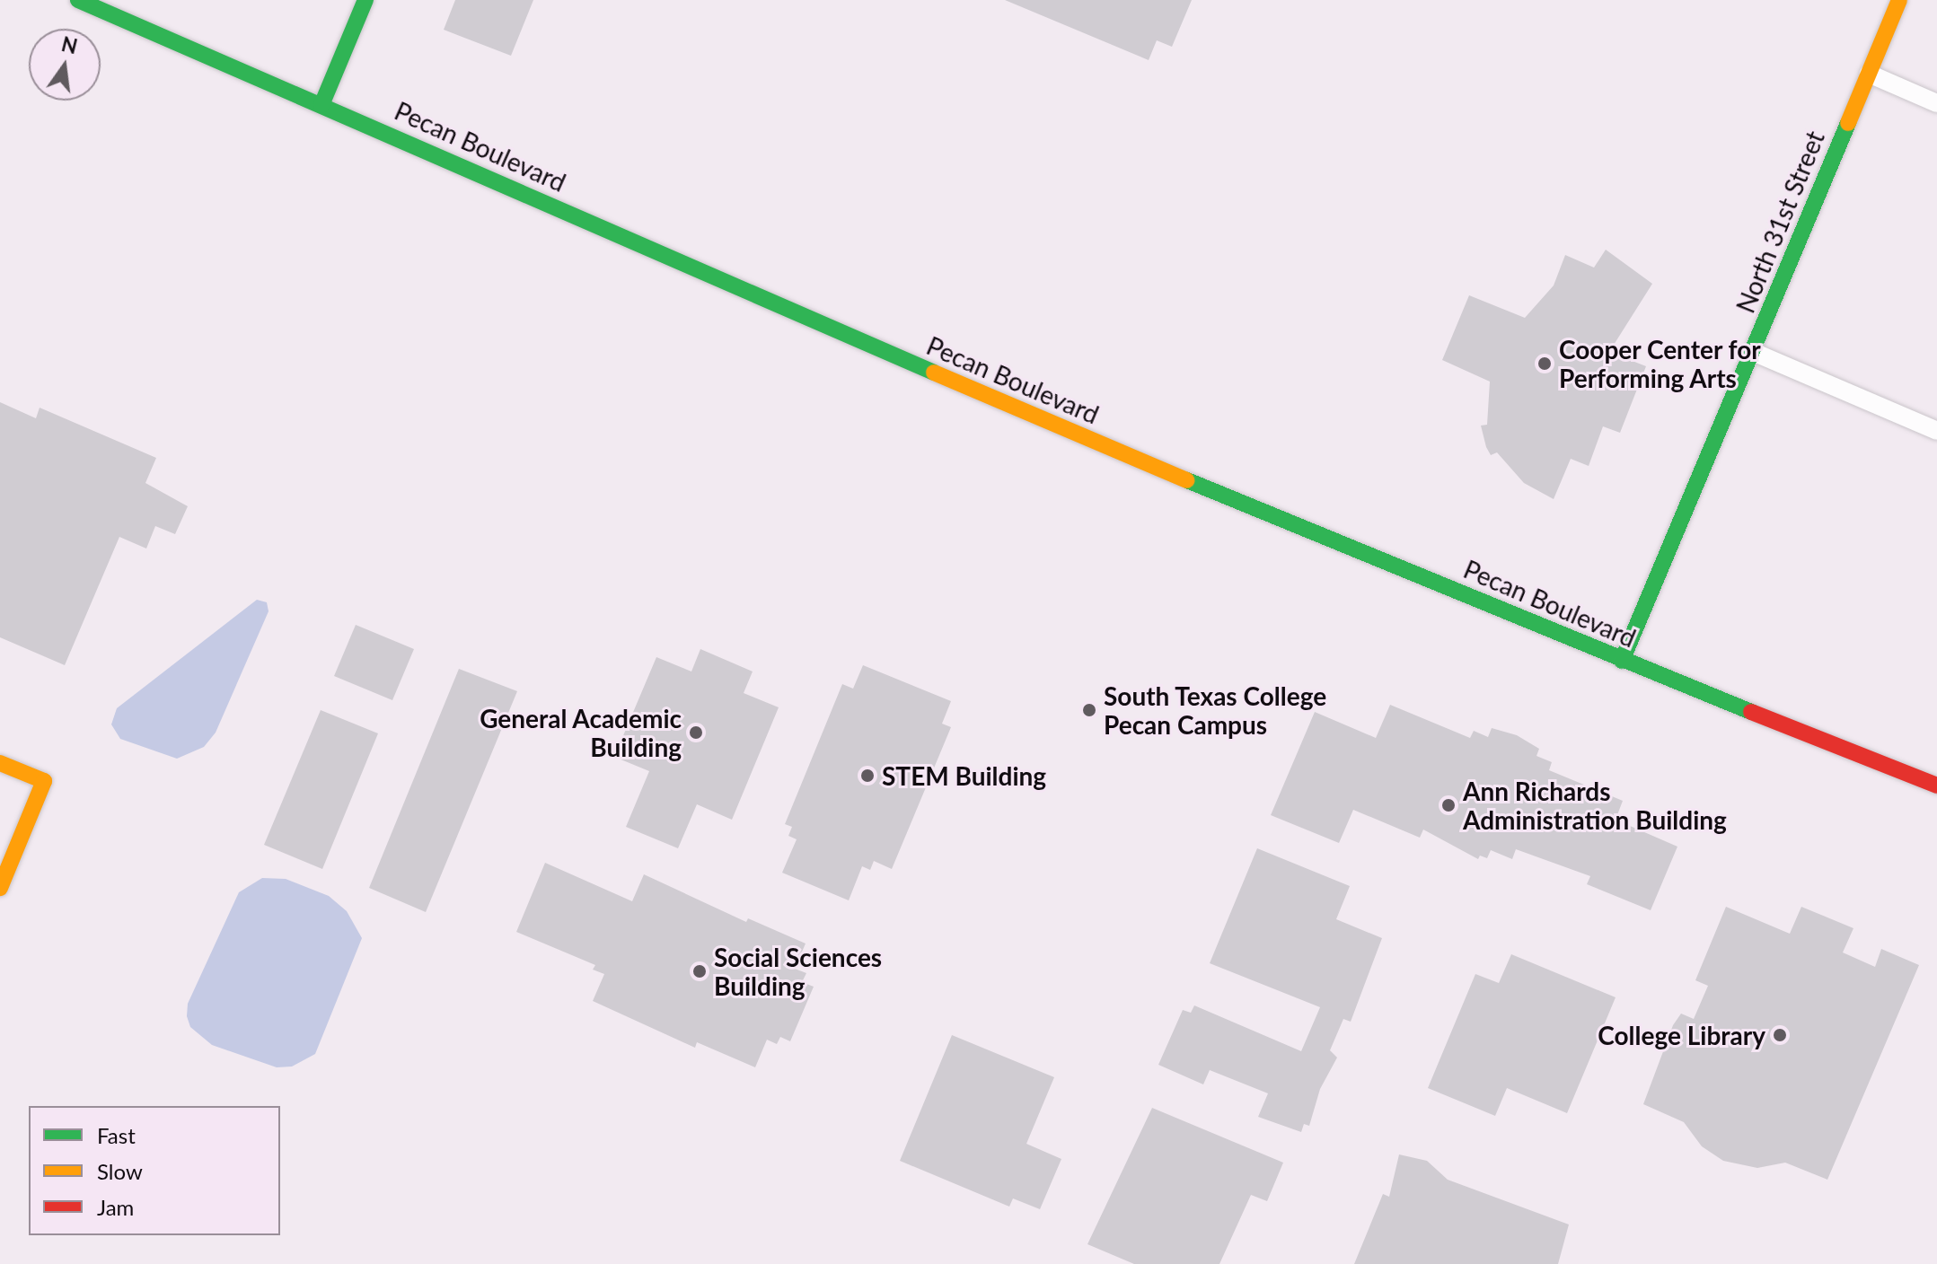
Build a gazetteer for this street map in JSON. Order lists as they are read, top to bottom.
{
  "streets": {
    "main road": ["Pecan Boulevard", "North 31st Street"]
  },
  "crossings": [
    ["Pecan Boulevard", "North 31st Street"]
  ],
  "places": [
    "Cooper Center for Performing Arts",
    "South Texas College Pecan Campus",
    "General Academic Building",
    "STEM Building",
    "Ann Richards Administration Building",
    "Social Sciences Building",
    "College Library"
  ],
  "legend": ["Fast", "Slow", "Jam"],
  "north": "top"
}
